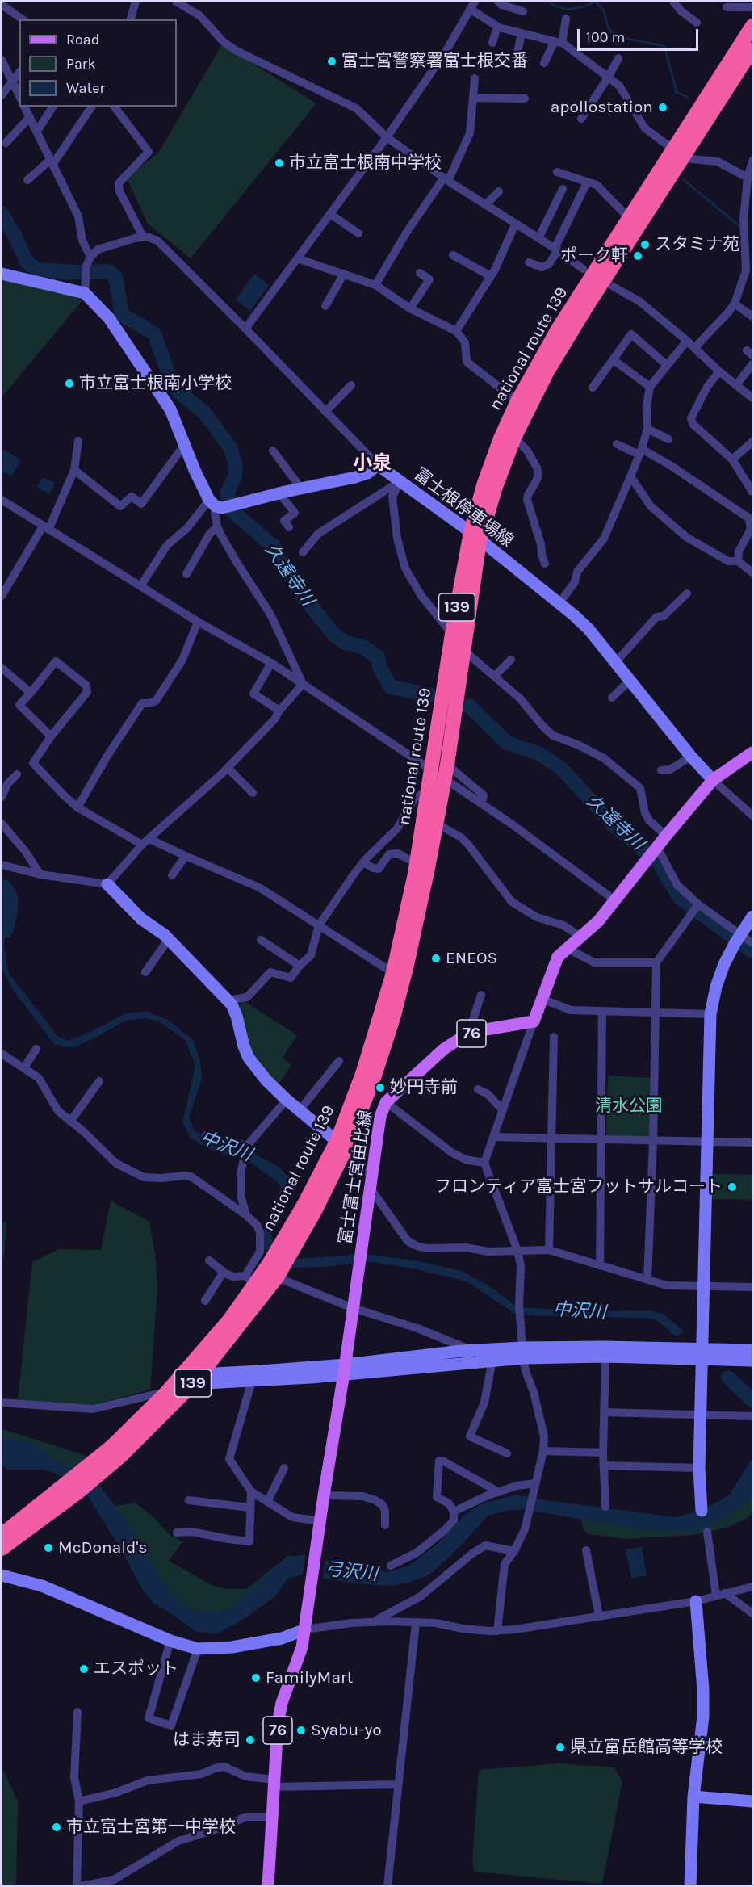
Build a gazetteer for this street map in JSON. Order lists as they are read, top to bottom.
{
  "streets": {
    "highway": ["national route 139", "139"],
    "main road": ["76", "富士富士宮由比線"],
    "street": ["富士根停車場線"]
  },
  "crossings": [
    ["national route 139", "富士根停車場線"],
    ["national route 139", "139"],
    ["76", "富士富士宮由比線"]
  ],
  "districts": ["小泉"],
  "water": ["久遠寺川", "中沢川", "弓沢川"],
  "parks": ["清水公園"],
  "places": [
    "富士宮警察署富士根交番",
    "apollostation",
    "市立富士根南中学校",
    "スタミナ苑",
    "ポーク軒",
    "市立富士根南小学校",
    "ENEOS",
    "妙円寺前",
    "フロンティア富士宮フットサルコート",
    "McDonald's",
    "エスポット",
    "FamilyMart",
    "Syabu-yo",
    "はま寿司",
    "県立富岳館高等学校",
    "市立富士宮第一中学校"
  ],
  "legend": ["Road", "Park", "Water"],
  "scale_bar": "100 m"
}
